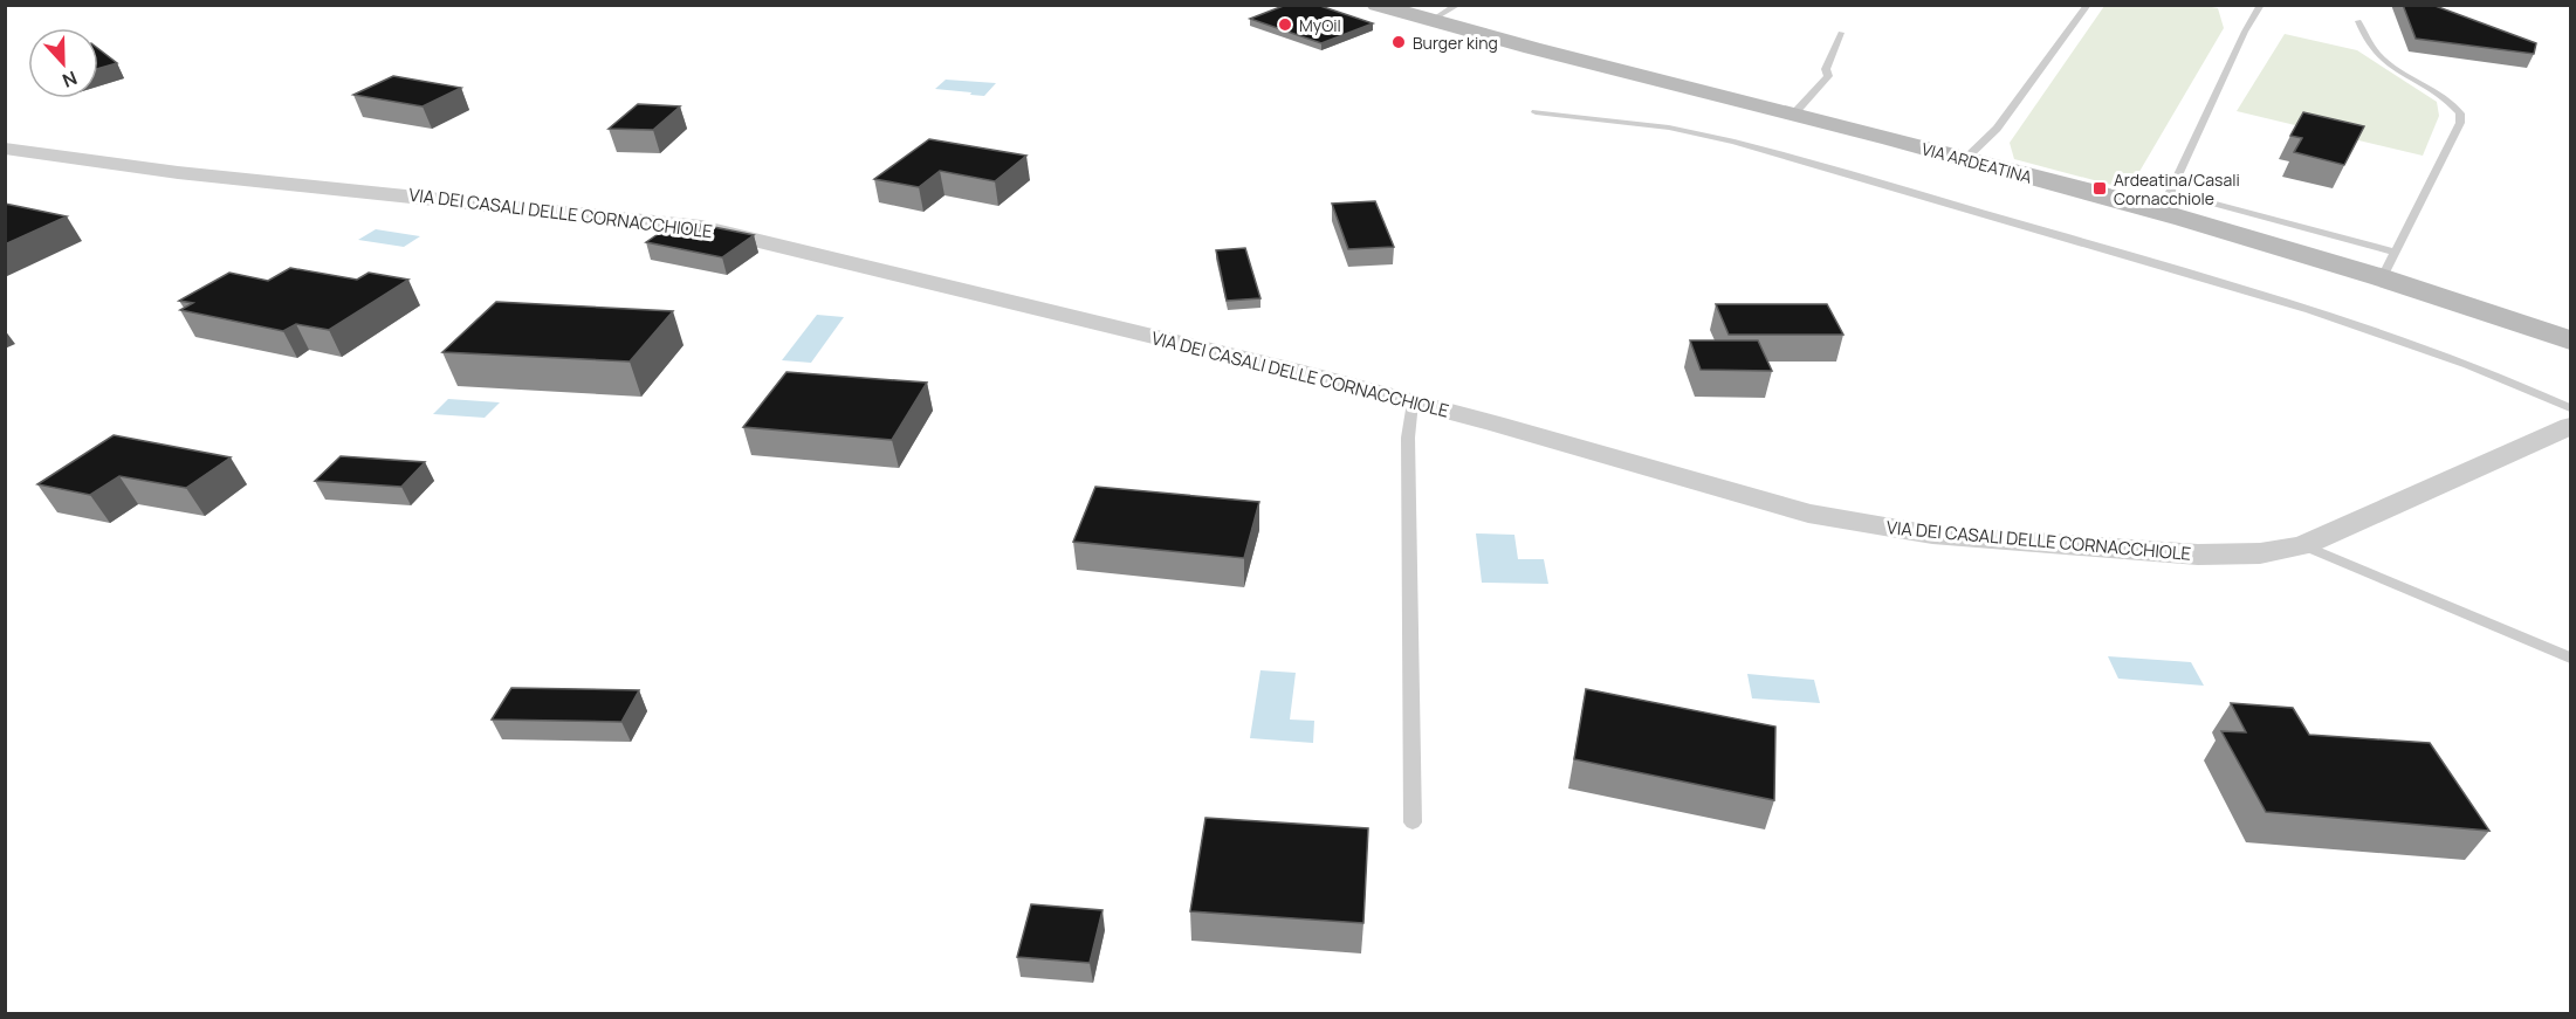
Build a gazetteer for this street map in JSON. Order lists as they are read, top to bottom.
{
  "streets": {
    "main road": ["VIA ARDEATINA"],
    "street": ["VIA DEI CASALI DELLE CORNACCHIOLE"]
  },
  "places": {
    "other": ["MyOil", "Burger king"],
    "transit": ["Ardeatina/Casali Cornacchiole"]
  },
  "north": "bottom"
}
